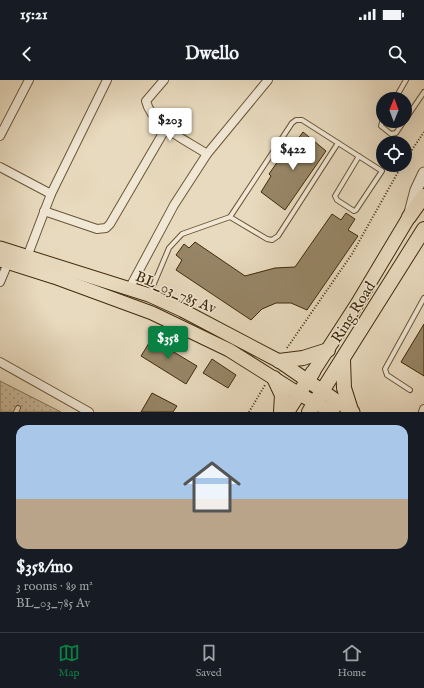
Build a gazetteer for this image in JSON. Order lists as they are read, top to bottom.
{
  "streets": {
    "highway": ["Ring Road"],
    "main road": ["BL_03_785 Av"]
  },
  "crossings": [
    ["BL_03_785 Av", "Ring Road"]
  ],
  "north": "top",
  "page": {
    "status": "15:21",
    "header": "Dwello",
    "price": ["$203", "$422", "$358"],
    "list": [
      {
        "name": "$358/mo",
        "note": "3 rooms · 89 m² · BL_03_785 Av"
      }
    ],
    "tabs": ["Map", "Saved", "Home"]
  }
}
